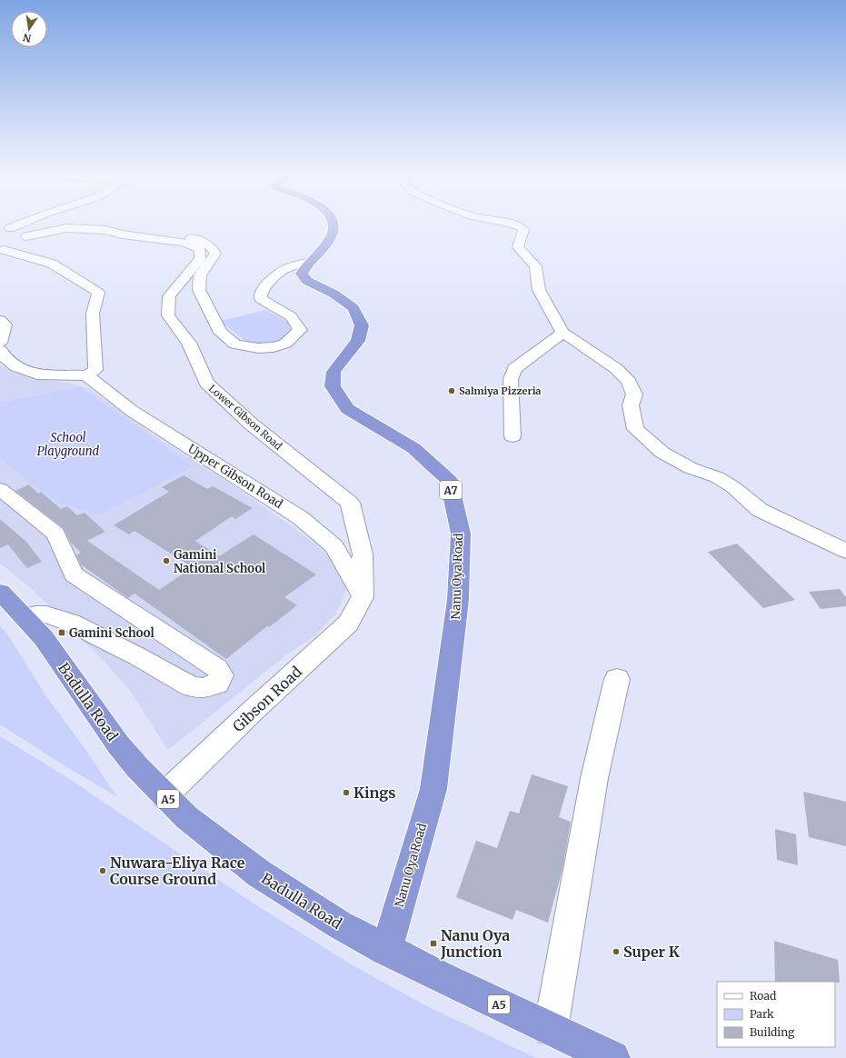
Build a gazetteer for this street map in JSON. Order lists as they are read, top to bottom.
{
  "streets": {
    "highway": [
      "A7",
      "Nanu Oya Road",
      "Badulla Road",
      "A5"
    ],
    "street": ["Lower Gibson Road", "Upper Gibson Road", "Gibson Road"]
  },
  "crossings": [
    ["Lower Gibson Road", "Upper Gibson Road"],
    ["Lower Gibson Road", "Gibson Road"],
    ["Upper Gibson Road", "Gibson Road"],
    ["Nanu Oya Road", "Badulla Road"],
    ["Gibson Road", "Badulla Road"]
  ],
  "parks": ["School Playground"],
  "places": {
    "other": [
      "Salmiya Pizzeria",
      "Gamini National School",
      "Kings",
      "Nuwara-Eliya Race Course Ground",
      "Super K"
    ],
    "transit": ["Gamini School", "Nanu Oya Junction"]
  },
  "legend": ["Road", "Park", "Building"],
  "north": "bottom"
}
